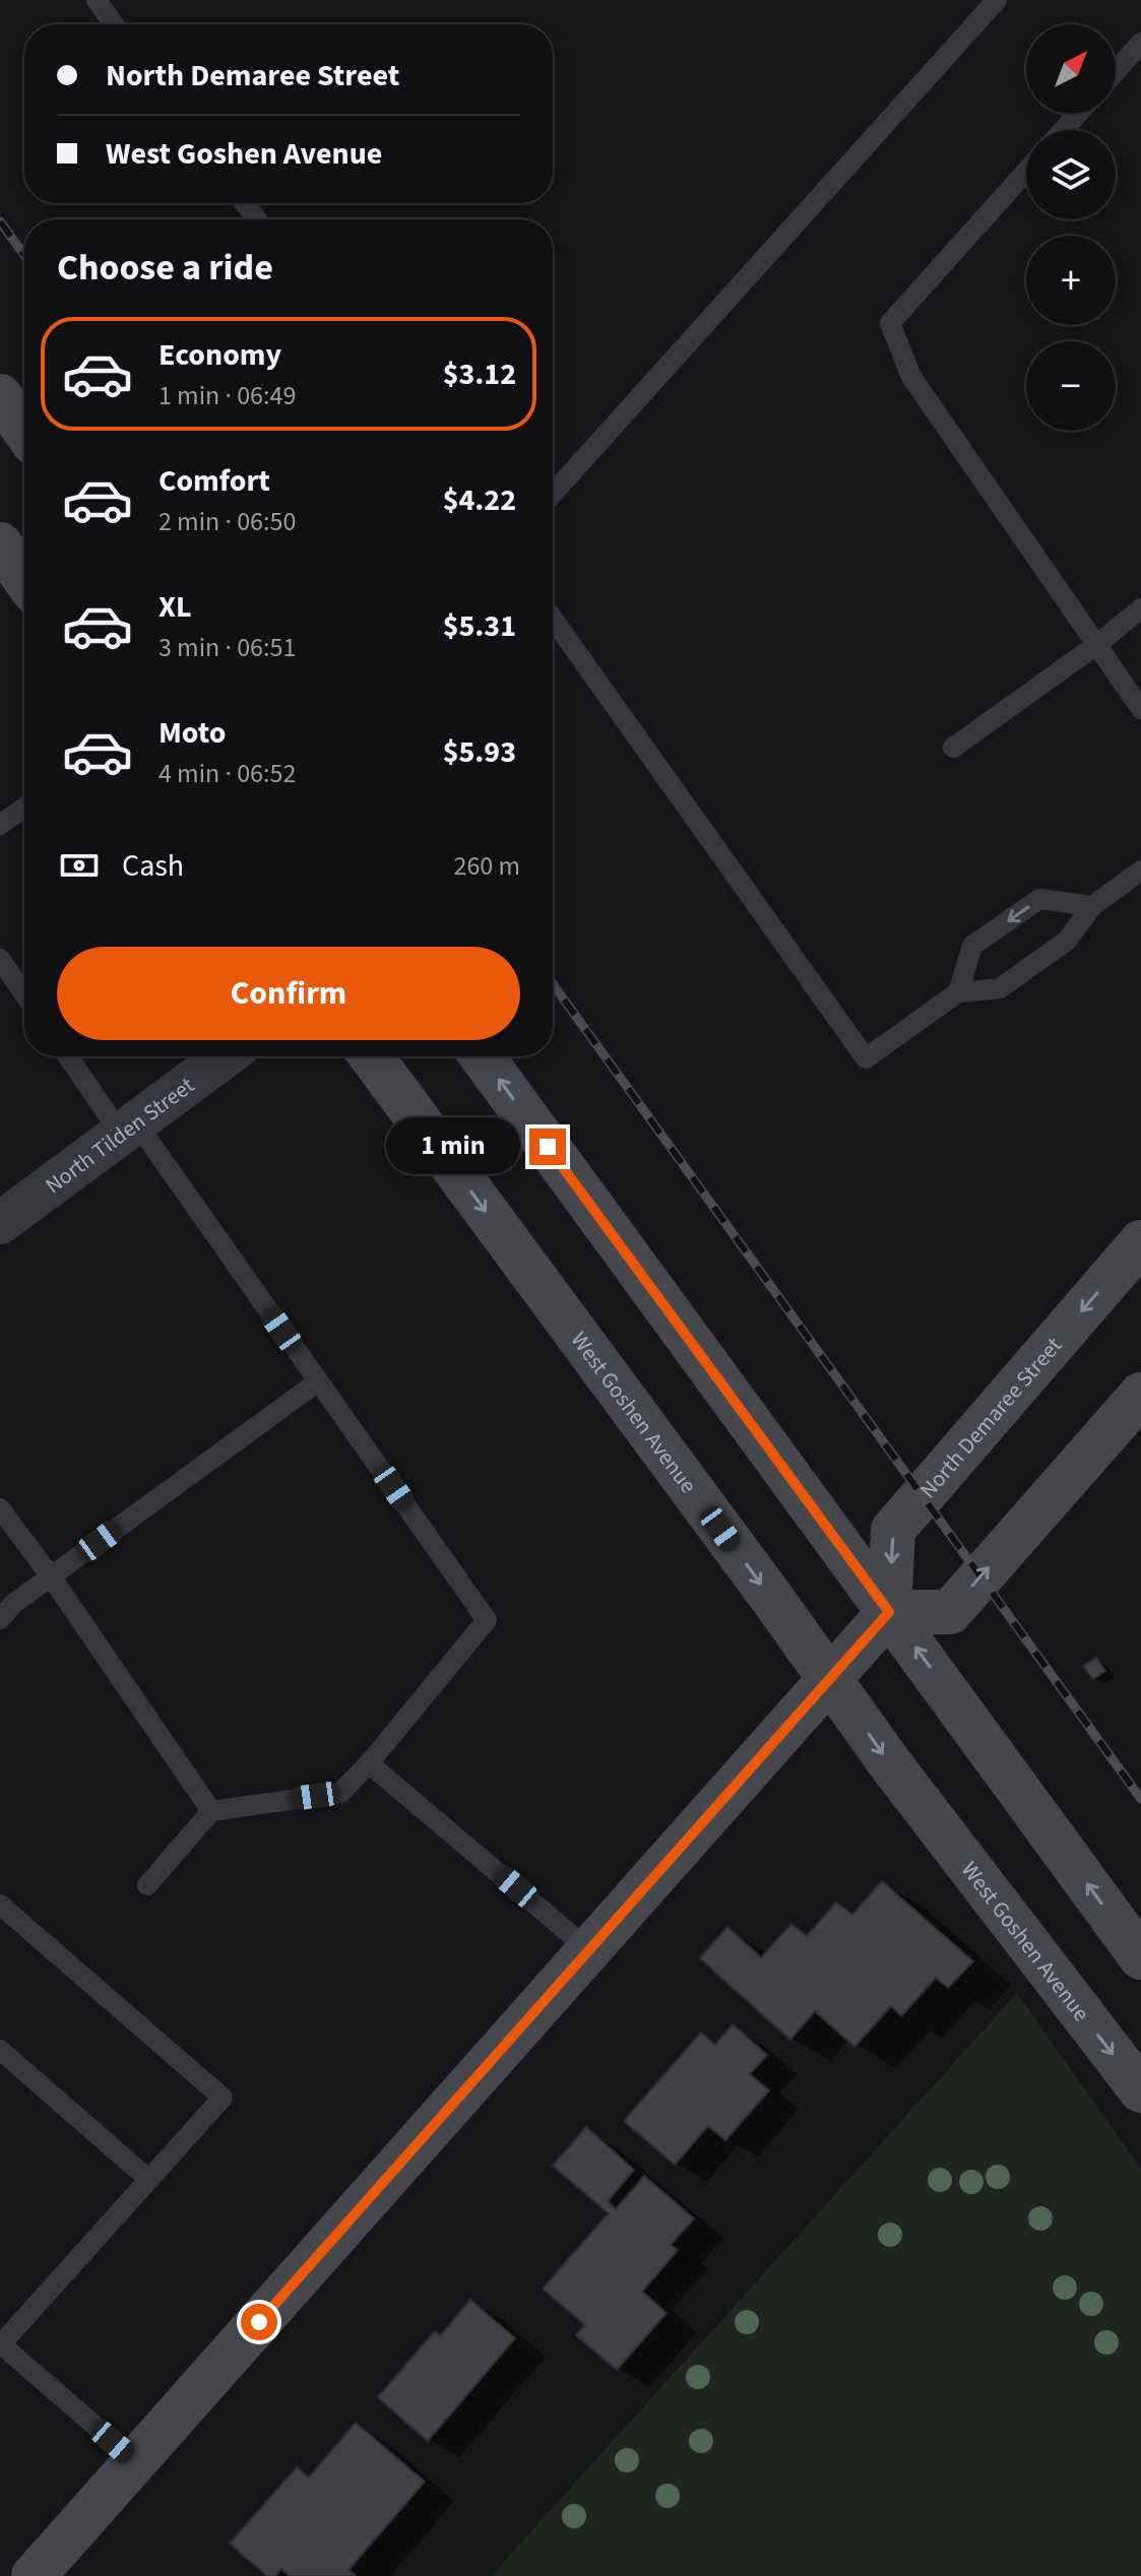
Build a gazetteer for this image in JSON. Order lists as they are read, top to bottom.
{
  "streets": {
    "main road": ["West Goshen Avenue", "North Demaree Street"],
    "street": ["North Tilden Street"]
  },
  "north": "top right",
  "page": {
    "map_buttons": ["+", "−"],
    "banner": ["North Demaree Street", "West Goshen Avenue"],
    "heading": "Choose a ride",
    "list": [
      {
        "name": "Economy",
        "note": "1 min · 06:49",
        "value": "$3.12"
      },
      {
        "name": "Comfort",
        "note": "2 min · 06:50",
        "value": "$4.22"
      },
      {
        "name": "XL",
        "note": "3 min · 06:51",
        "value": "$5.31"
      },
      {
        "name": "Moto",
        "note": "4 min · 06:52",
        "value": "$5.93"
      }
    ],
    "pay": ["Cash", "260 m"],
    "buttons": "Confirm",
    "bubble": "1 min"
  }
}
